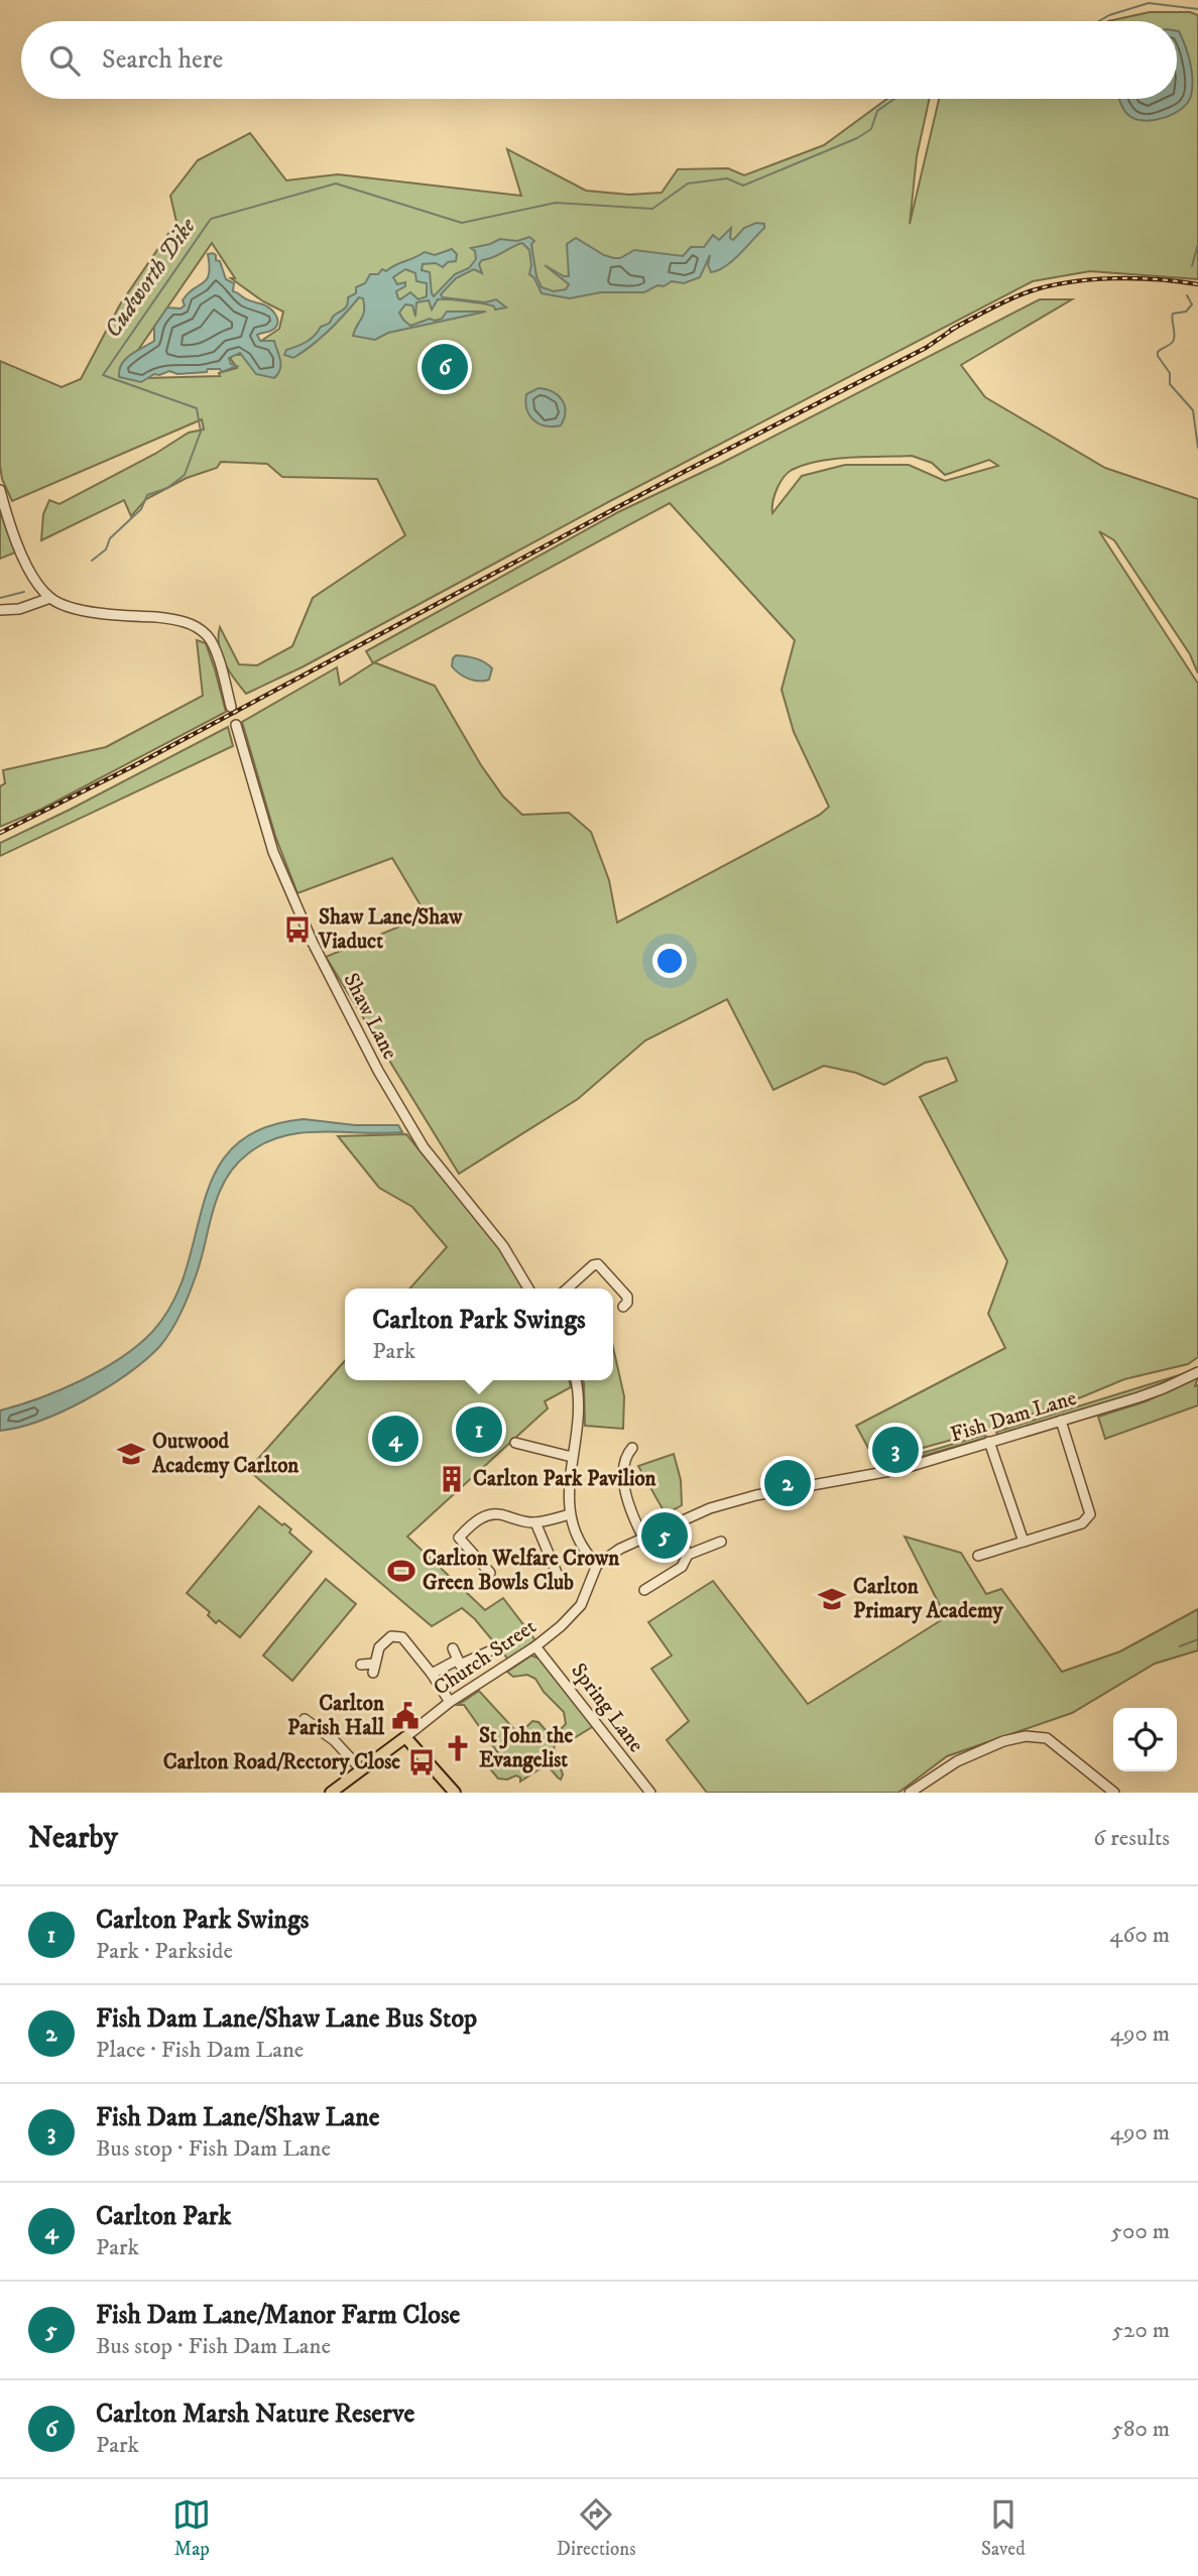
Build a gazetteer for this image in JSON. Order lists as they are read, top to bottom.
{
  "streets": {
    "street": [
      "Shaw Lane",
      "Fish Dam Lane",
      "Church Street",
      "Spring Lane"
    ]
  },
  "crossings": [
    ["Fish Dam Lane", "Church Street"],
    ["Church Street", "Spring Lane"]
  ],
  "water": ["Cudworth Dike"],
  "places": {
    "bus stop": ["Shaw Lane/Shaw Viaduct", "Carlton Road/Rectory Close"],
    "school or university": ["Outwood Academy Carlton", "Carlton Primary Academy"],
    "building": ["Carlton Park Pavilion"],
    "sports": ["Carlton Welfare Crown Green Bowls Club"],
    "public building": ["Carlton Parish Hall"],
    "church": ["St John the Evangelist"]
  },
  "page": {
    "search": "Search here",
    "pins": [
      "6",
      "1",
      "4",
      "3",
      "2",
      "5"
    ],
    "popup": ["Carlton Park Swings", "Park"],
    "heading": ["Nearby", "6 results"],
    "list": [
      {
        "mark": "1",
        "name": "Carlton Park Swings",
        "note": "Park · Parkside",
        "value": "460 m"
      },
      {
        "mark": "2",
        "name": "Fish Dam Lane/Shaw Lane Bus Stop",
        "note": "Place · Fish Dam Lane",
        "value": "490 m"
      },
      {
        "mark": "3",
        "name": "Fish Dam Lane/Shaw Lane",
        "note": "Bus stop · Fish Dam Lane",
        "value": "490 m"
      },
      {
        "mark": "4",
        "name": "Carlton Park",
        "note": "Park",
        "value": "500 m"
      },
      {
        "mark": "5",
        "name": "Fish Dam Lane/Manor Farm Close",
        "note": "Bus stop · Fish Dam Lane",
        "value": "520 m"
      },
      {
        "mark": "6",
        "name": "Carlton Marsh Nature Reserve",
        "note": "Park",
        "value": "580 m"
      }
    ],
    "nav": ["Map", "Directions", "Saved"]
  }
}
